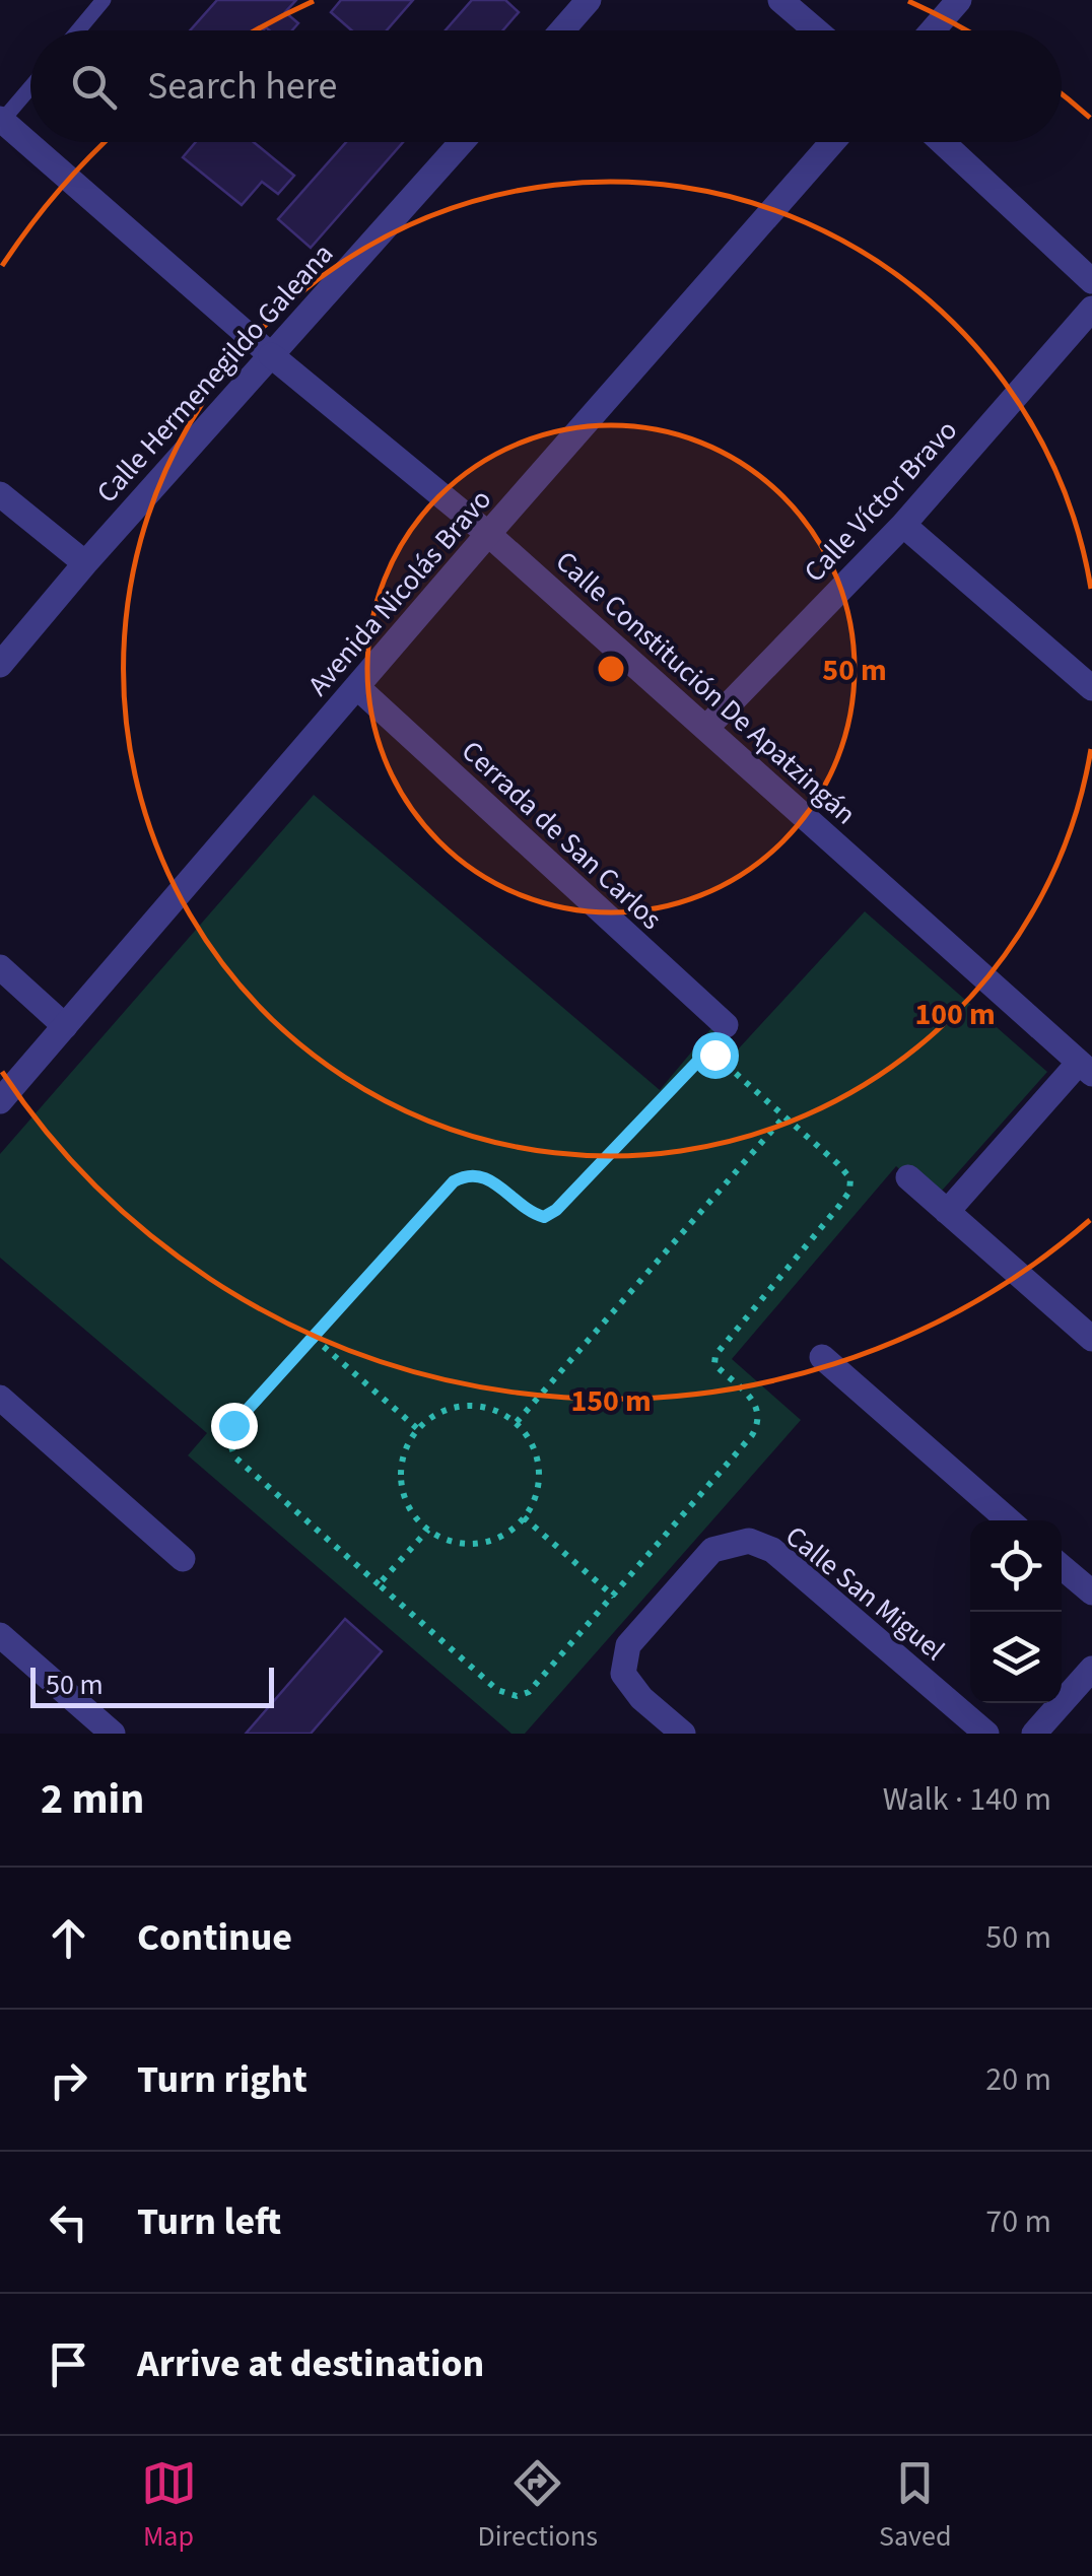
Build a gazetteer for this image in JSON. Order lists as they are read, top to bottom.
{
  "streets": {
    "street": [
      "Calle Hermenegildo Galeana",
      "Calle Víctor Bravo",
      "Avenida Nicolás Bravo",
      "Calle Constitución De Apatzingán",
      "Cerrada de San Carlos",
      "Calle San Miguel"
    ]
  },
  "crossings": [
    ["Calle Hermenegildo Galeana", "Calle Constitución De Apatzingán"],
    ["Calle Víctor Bravo", "Calle Constitución De Apatzingán"],
    ["Avenida Nicolás Bravo", "Calle Constitución De Apatzingán"],
    ["Avenida Nicolás Bravo", "Cerrada de San Carlos"]
  ],
  "scale_bar": "50 m",
  "page": {
    "search": "Search here",
    "scale": "50 m",
    "heading": ["2 min", "Walk · 140 m"],
    "list": [
      ["Continue", "50 m"],
      ["Turn right", "20 m"],
      ["Turn left", "70 m"],
      "Arrive at destination"
    ],
    "nav": ["Map", "Directions", "Saved"]
  },
  "rings": ["50 m", "100 m", "150 m"]
}
